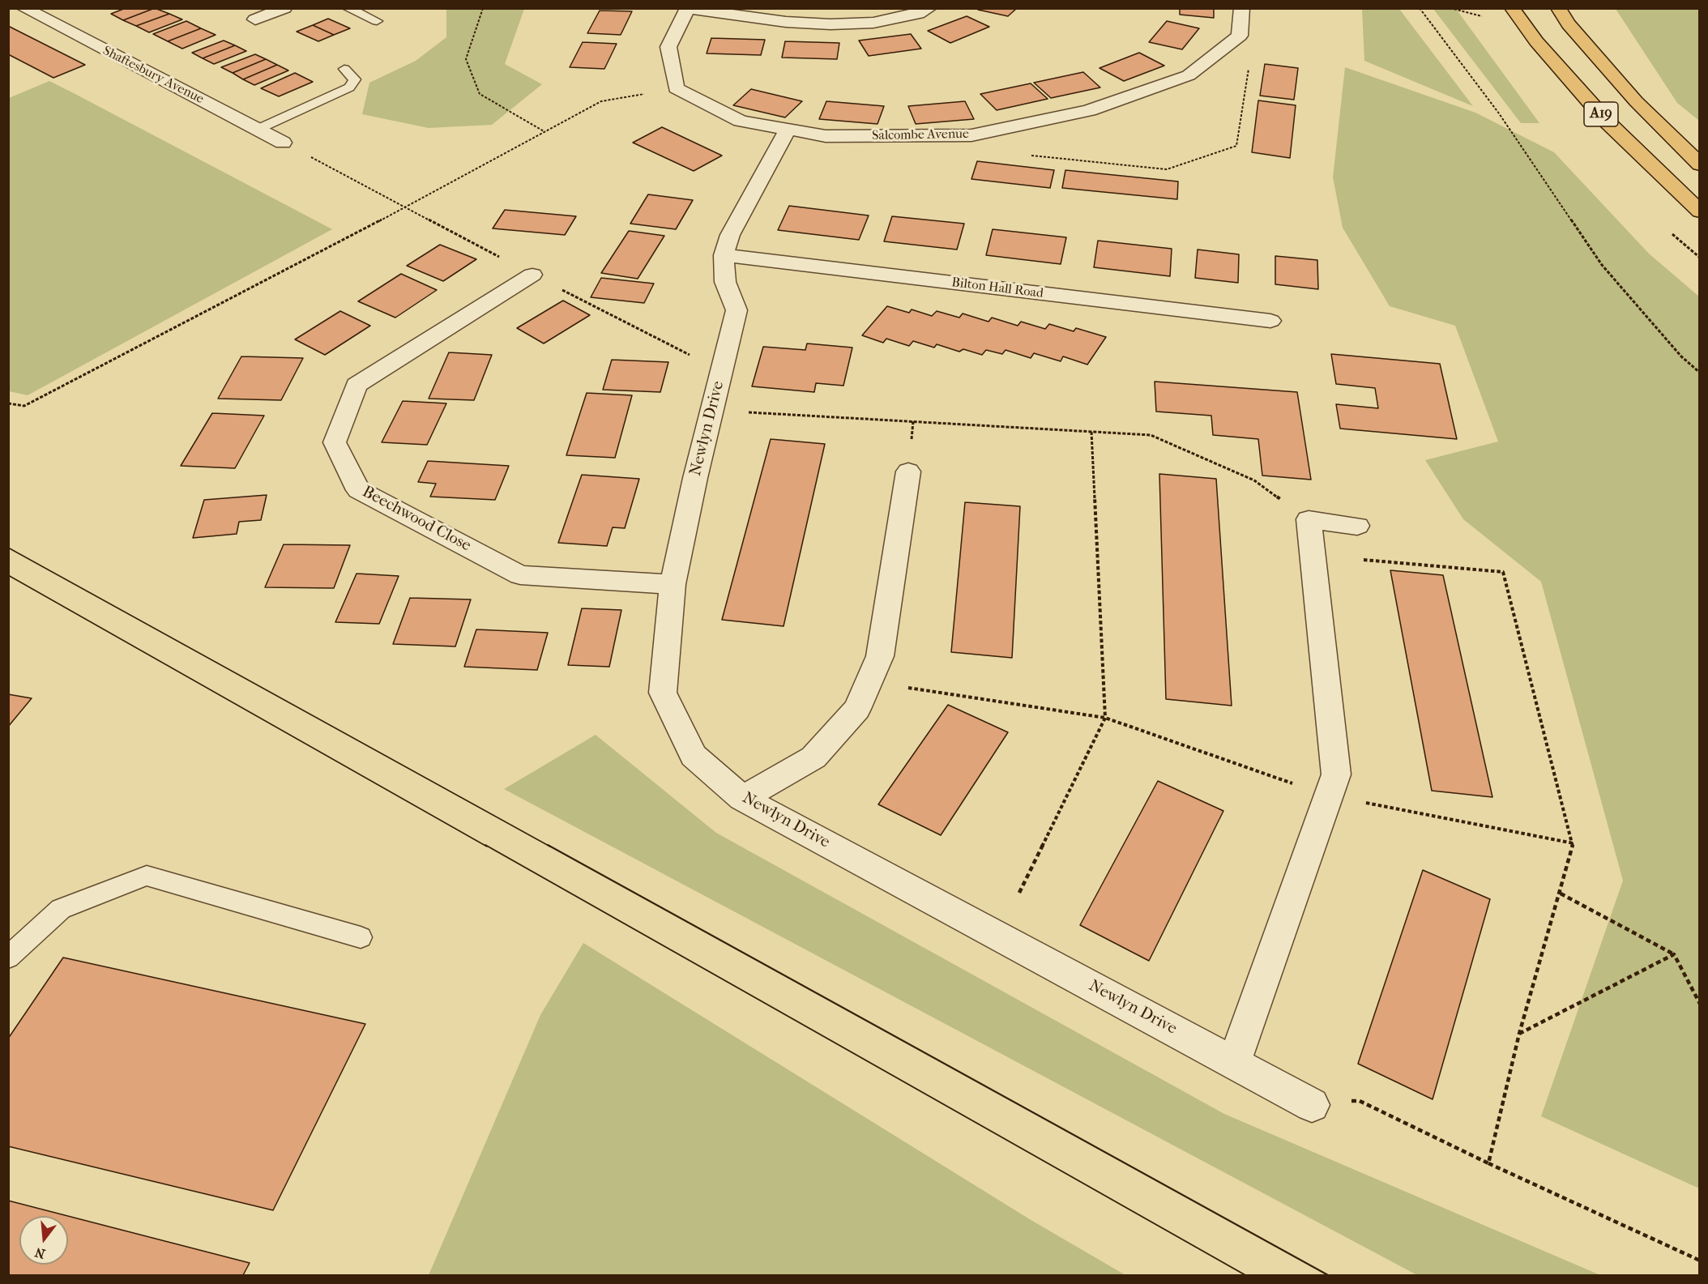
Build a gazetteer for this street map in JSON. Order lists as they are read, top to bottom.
{
  "streets": {
    "highway": ["A19"],
    "street": [
      "Shaftesbury Avenue",
      "Salcombe Avenue",
      "Bilton Hall Road",
      "Newlyn Drive",
      "Beechwood Close"
    ]
  },
  "crossings": [
    ["Salcombe Avenue", "Newlyn Drive"],
    ["Bilton Hall Road", "Newlyn Drive"],
    ["Newlyn Drive", "Beechwood Close"]
  ],
  "north": "bottom"
}
